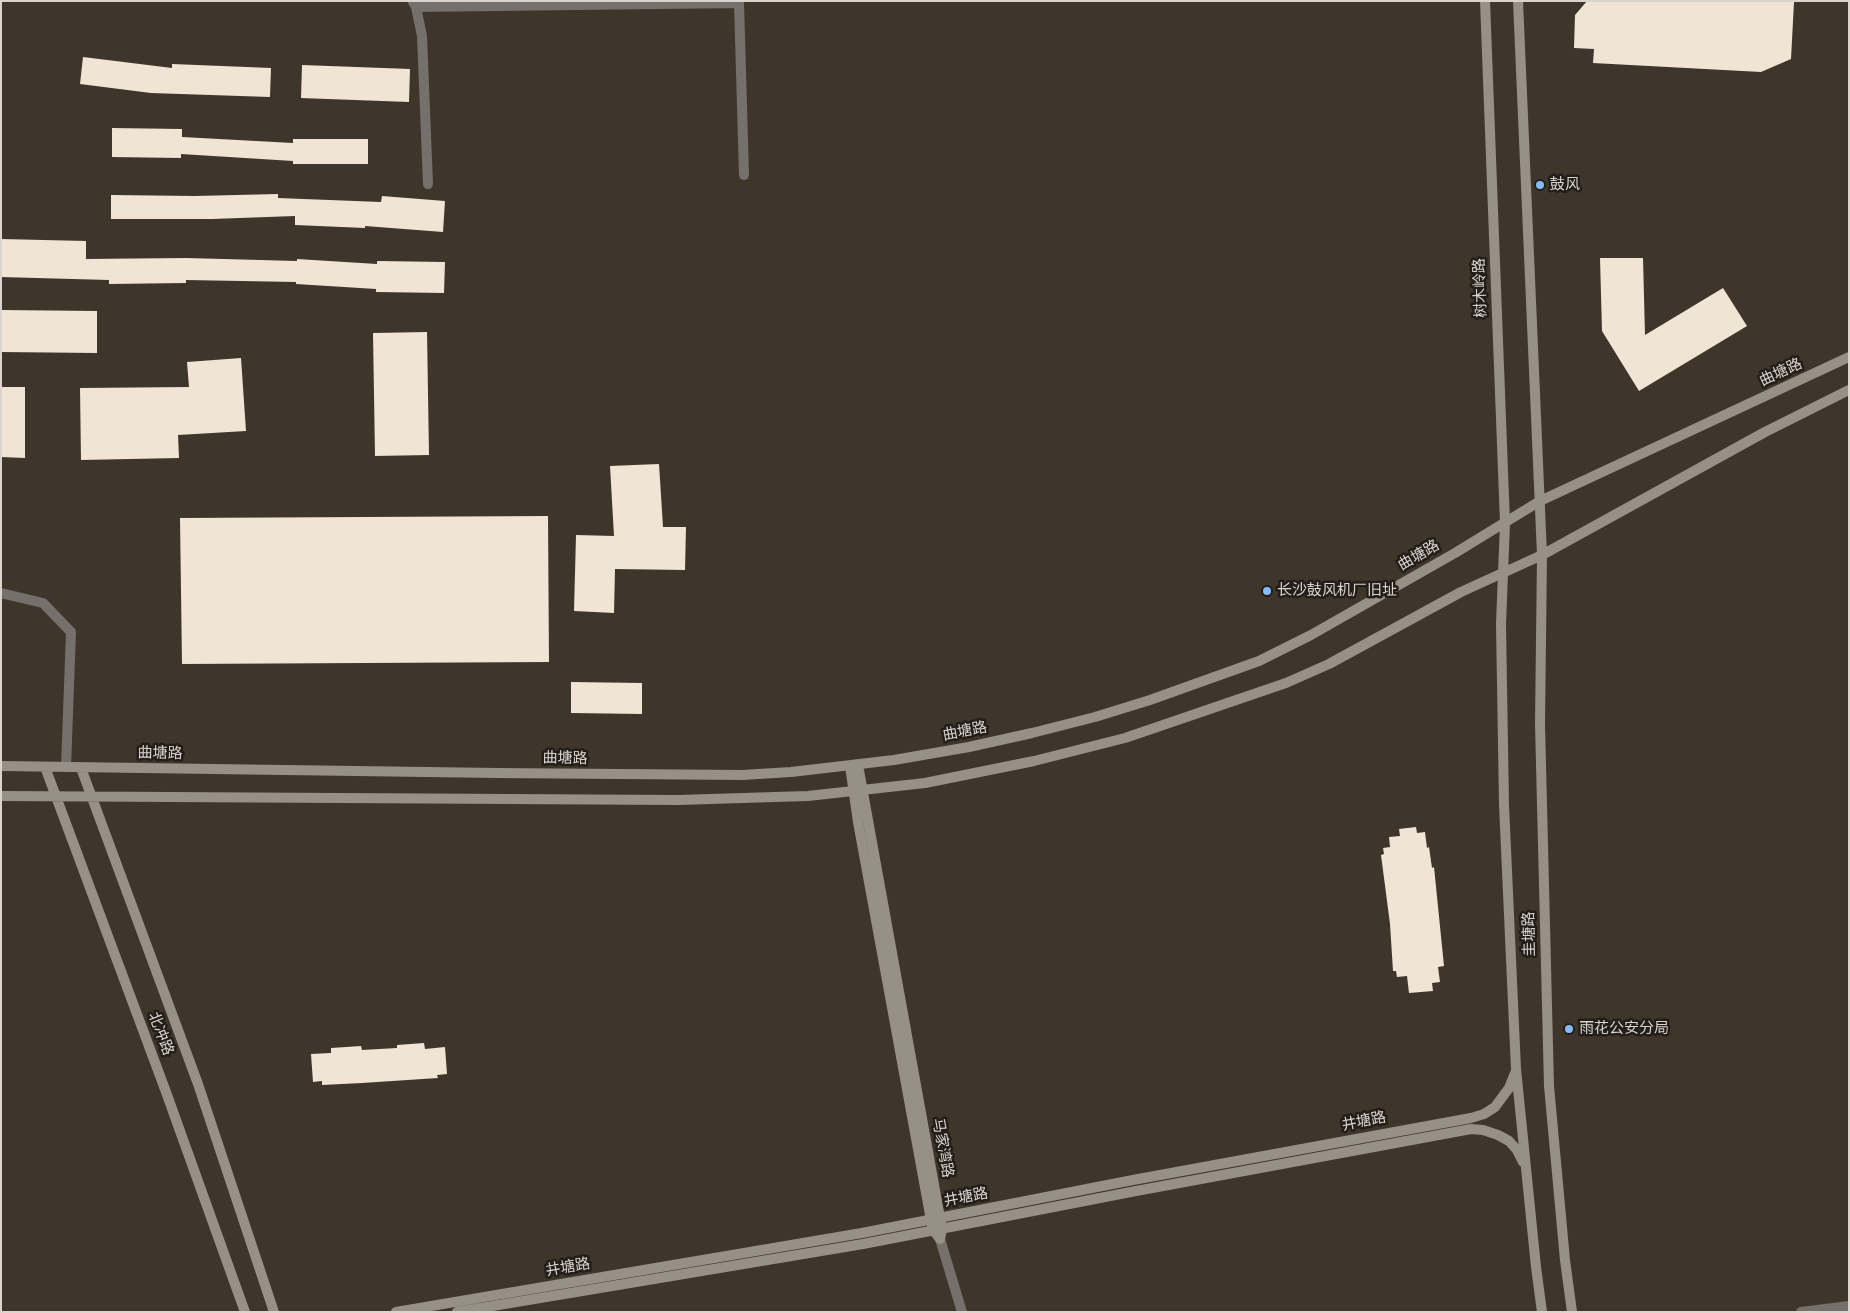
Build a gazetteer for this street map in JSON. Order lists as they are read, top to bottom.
{
  "streets": {
    "main road": [
      "树木岭路",
      "曲塘路",
      "圭塘路",
      "北冲路",
      "井塘路",
      "马家湾路"
    ]
  },
  "crossings": [
    ["树木岭路", "曲塘路"],
    ["树木岭路", "圭塘路"],
    ["曲塘路", "北冲路"],
    ["曲塘路", "马家湾路"],
    ["圭塘路", "井塘路"],
    ["井塘路", "马家湾路"]
  ],
  "places": ["鼓风", "长沙鼓风机厂旧址", "雨花公安分局"]
}
